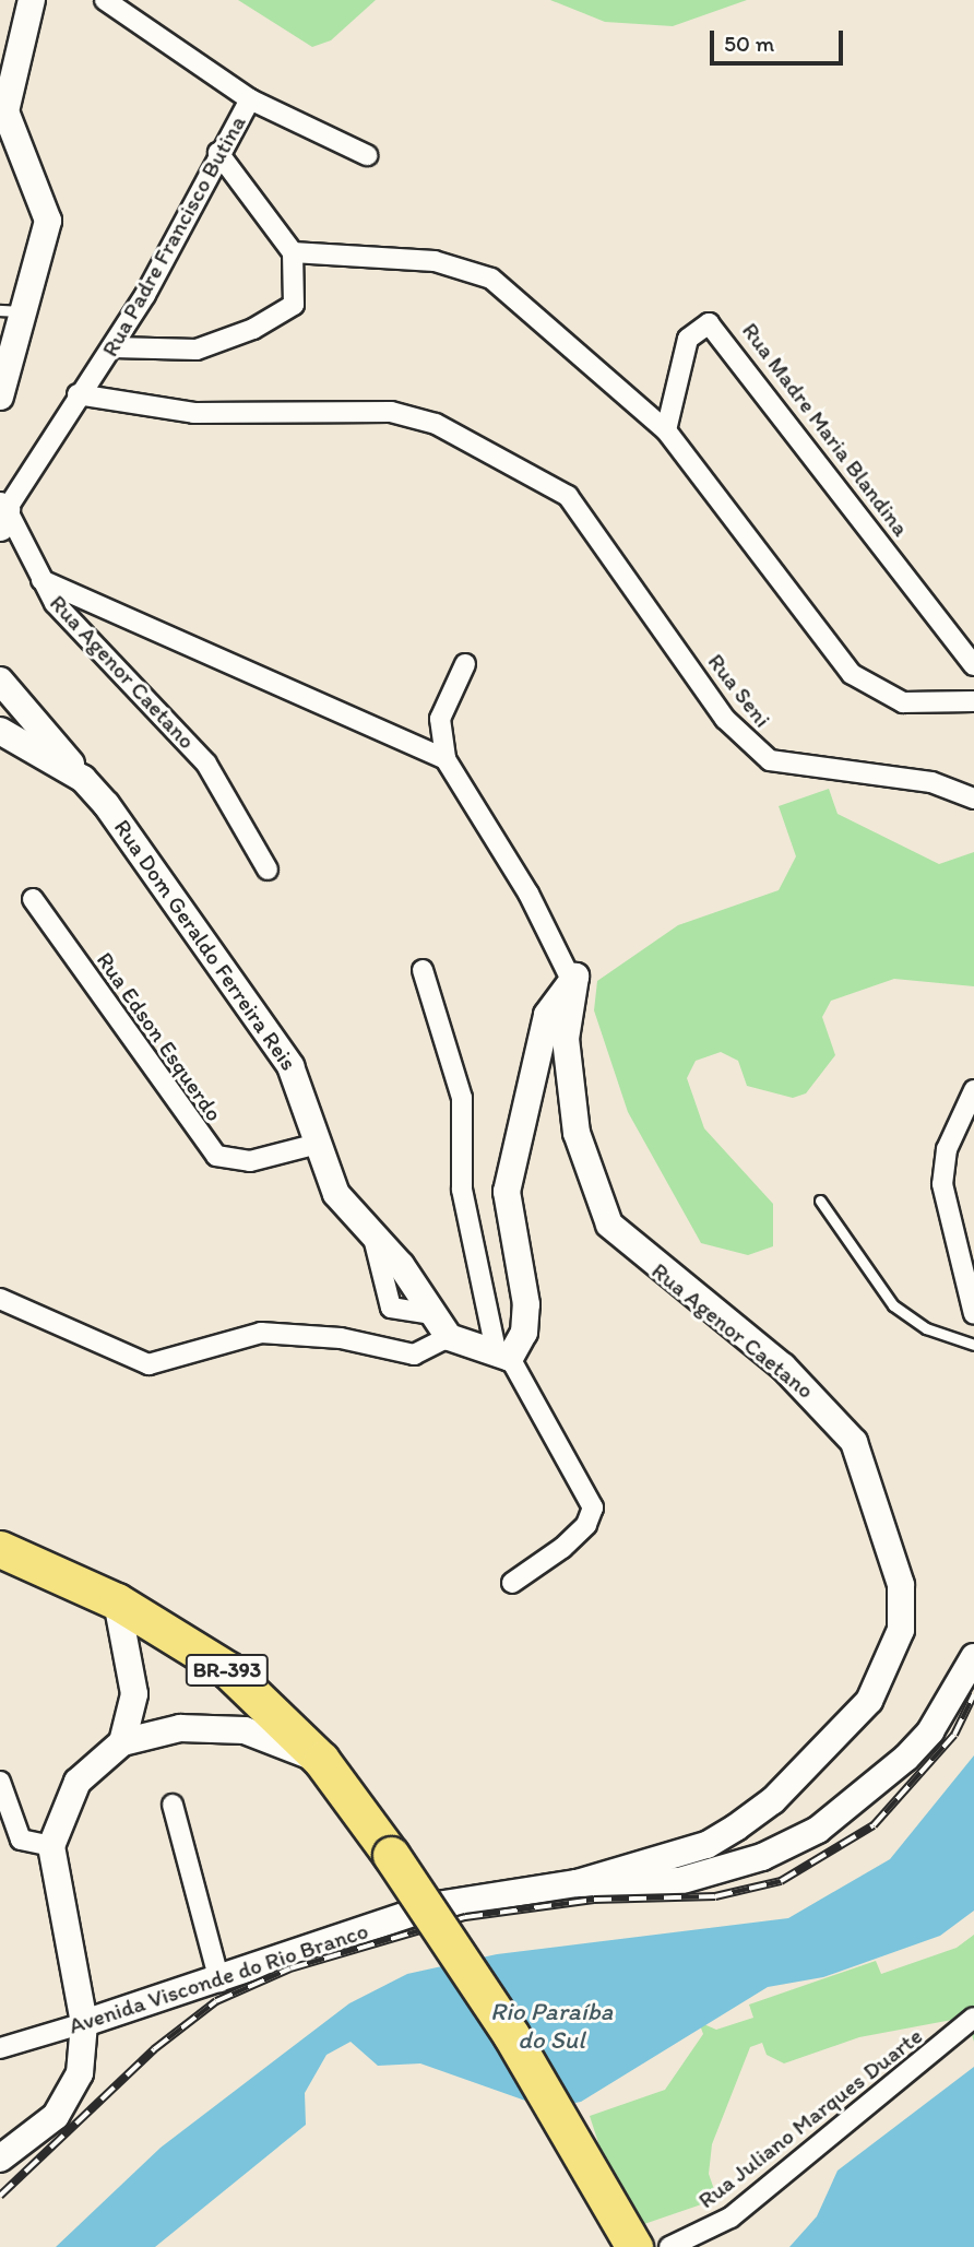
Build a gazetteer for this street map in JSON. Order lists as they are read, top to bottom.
{
  "streets": {
    "highway": ["BR-393"],
    "street": [
      "Rua Padre Francisco Butina",
      "Rua Madre Maria Blandina",
      "Rua Agenor Caetano",
      "Rua Seni",
      "Rua Dom Geraldo Ferreira Reis",
      "Rua Edson Esquerdo",
      "Avenida Visconde do Rio Branco",
      "Rua Juliano Marques Duarte"
    ]
  },
  "crossings": [
    ["Rua Padre Francisco Butina", "Rua Agenor Caetano"],
    ["Rua Padre Francisco Butina", "Rua Seni"],
    ["Rua Agenor Caetano", "Avenida Visconde do Rio Branco"],
    ["Rua Dom Geraldo Ferreira Reis", "Rua Edson Esquerdo"]
  ],
  "water": ["Rio Paraíba do Sul"],
  "scale_bar": "50 m"
}
